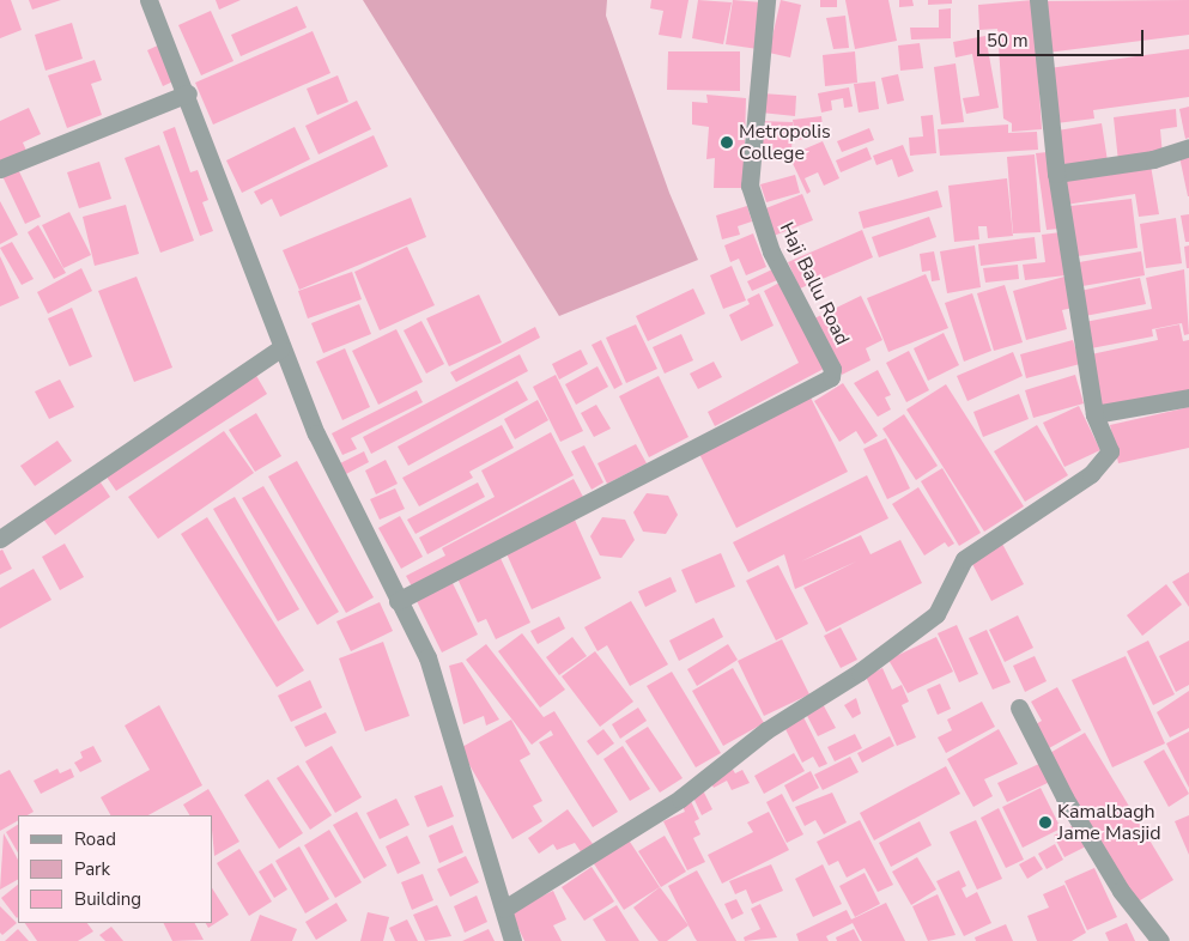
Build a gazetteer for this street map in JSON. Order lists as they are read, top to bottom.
{
  "streets": {
    "street": ["Haji Ballu Road"]
  },
  "places": ["Metropolis College", "Kamalbagh Jame Masjid"],
  "legend": ["Road", "Park", "Building"],
  "scale_bar": "50 m"
}
